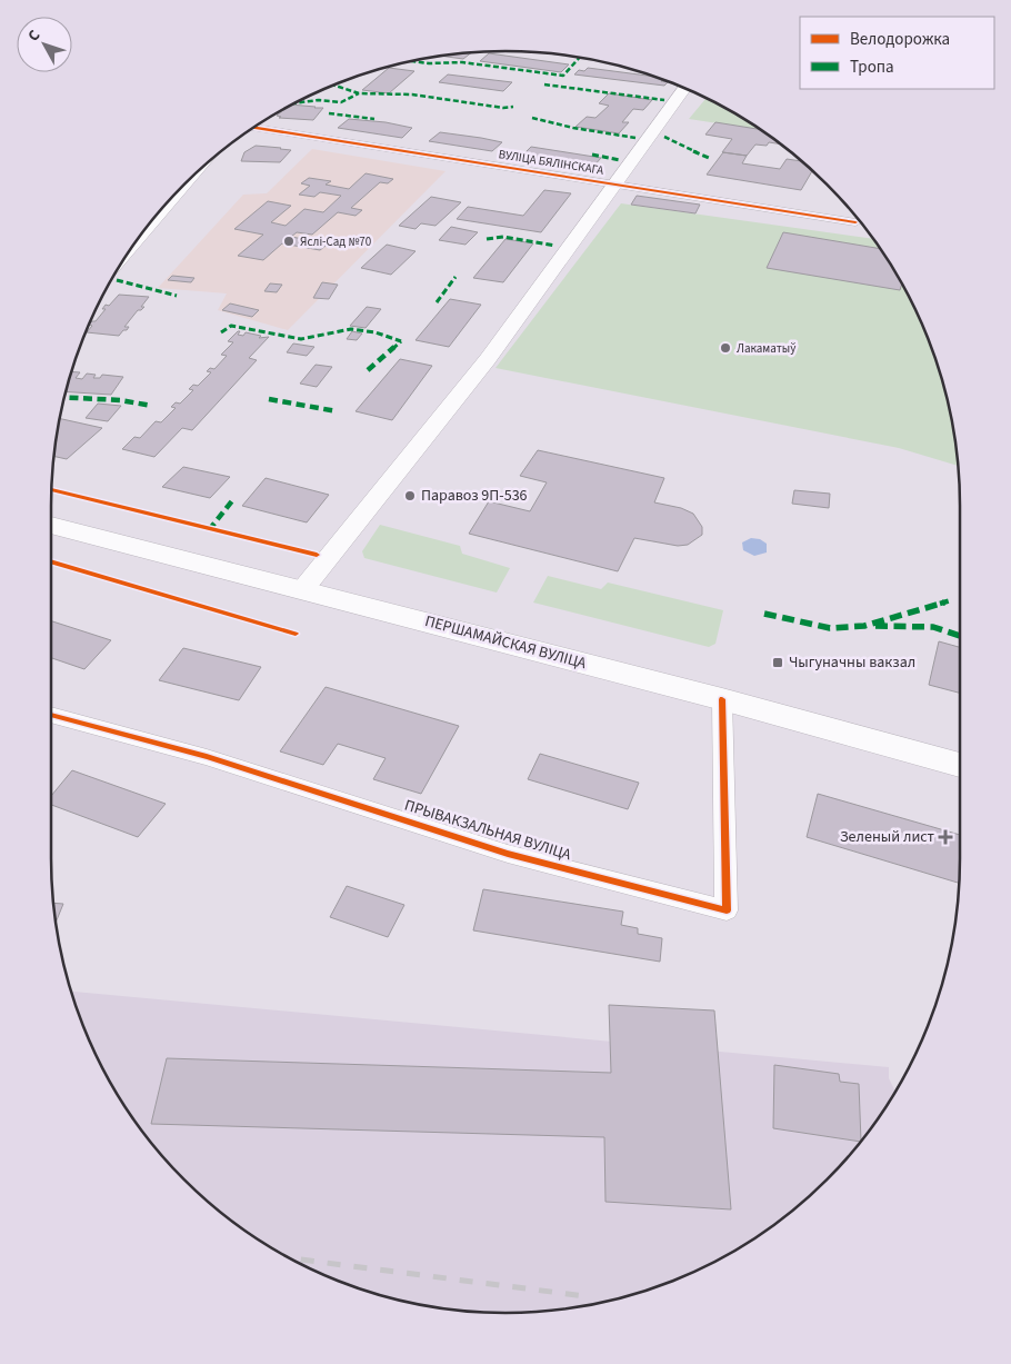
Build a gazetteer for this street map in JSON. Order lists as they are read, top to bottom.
{
  "streets": {
    "main road": ["ВУЛІЦА БЯЛІНСКАГА", "ПЕРШАМАЙСКАЯ ВУЛІЦА"],
    "street": ["ПРЫВАКЗАЛЬНАЯ ВУЛІЦА"]
  },
  "crossings": [
    ["ВУЛІЦА БЯЛІНСКАГА", "ПЕРШАМАЙСКАЯ ВУЛІЦА"],
    ["ПЕРШАМАЙСКАЯ ВУЛІЦА", "ПРЫВАКЗАЛЬНАЯ ВУЛІЦА"]
  ],
  "places": {
    "other": ["Яслі-Сад №70", "Лакаматыў", "Паравоз 9П-536"],
    "transit": ["Чыгуначны вакзал"],
    "health": ["Зеленый лист"]
  },
  "legend": ["Велодорожка", "Тропа"],
  "north": "top left"
}
